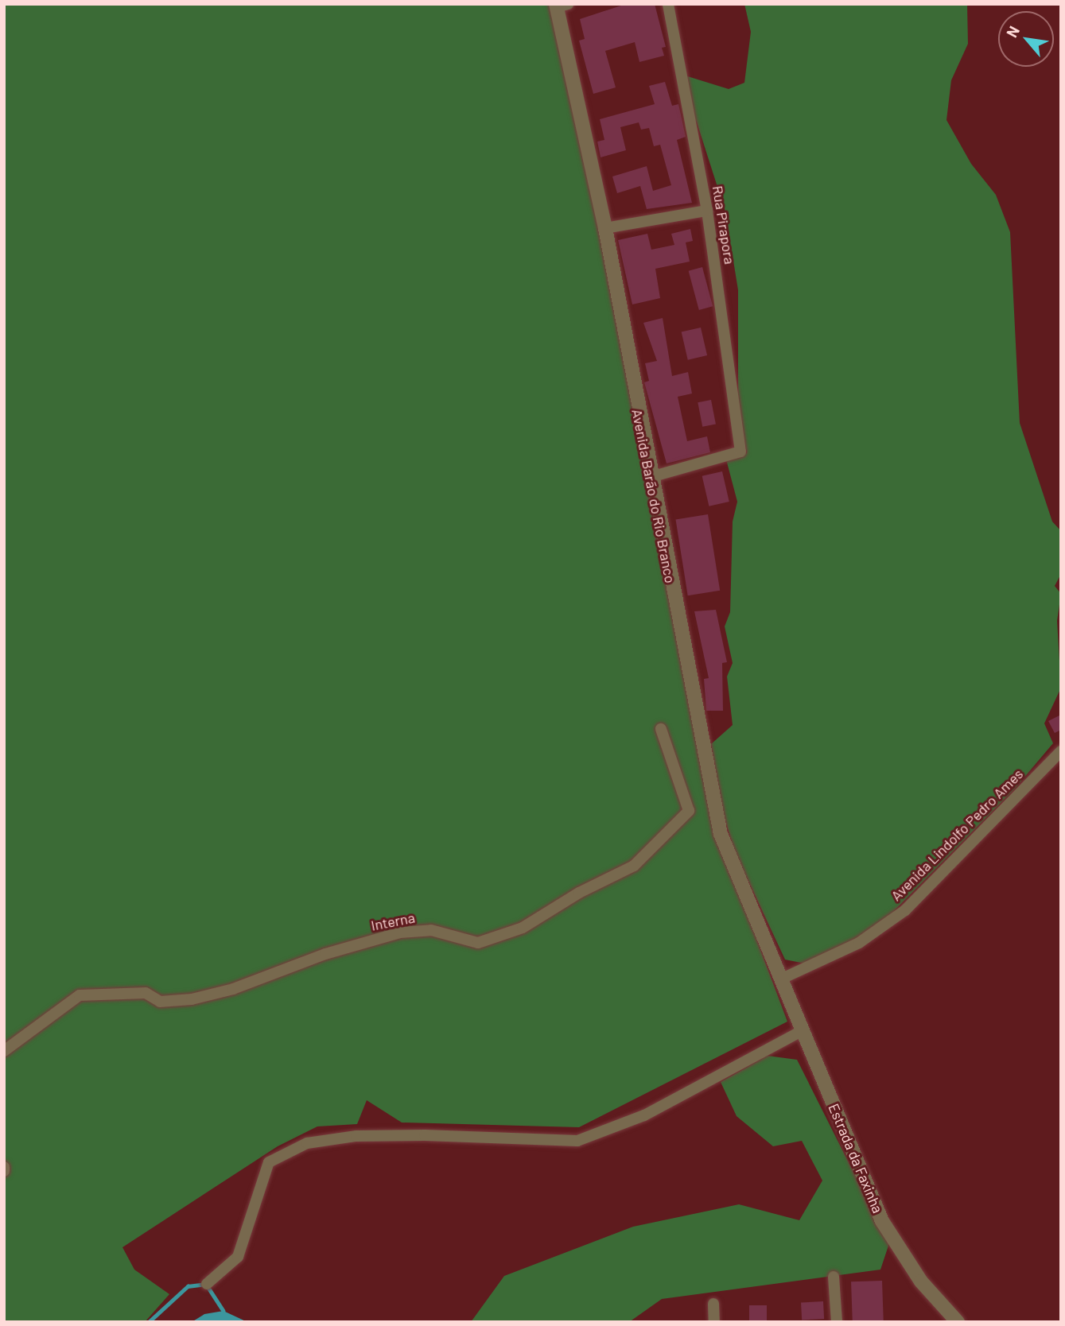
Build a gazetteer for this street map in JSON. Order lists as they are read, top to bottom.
{
  "streets": {
    "street": [
      "Rua Pirapora",
      "Avenida Barão do Rio Branco",
      "Avenida Lindolfo Pedro Ames",
      "Interna",
      "Estrada da Faxinha"
    ]
  },
  "crossings": [
    ["Rua Pirapora", "Avenida Barão do Rio Branco"],
    ["Avenida Barão do Rio Branco", "Avenida Lindolfo Pedro Ames"],
    ["Avenida Barão do Rio Branco", "Estrada da Faxinha"],
    ["Avenida Lindolfo Pedro Ames", "Estrada da Faxinha"]
  ],
  "north": "top left"
}
